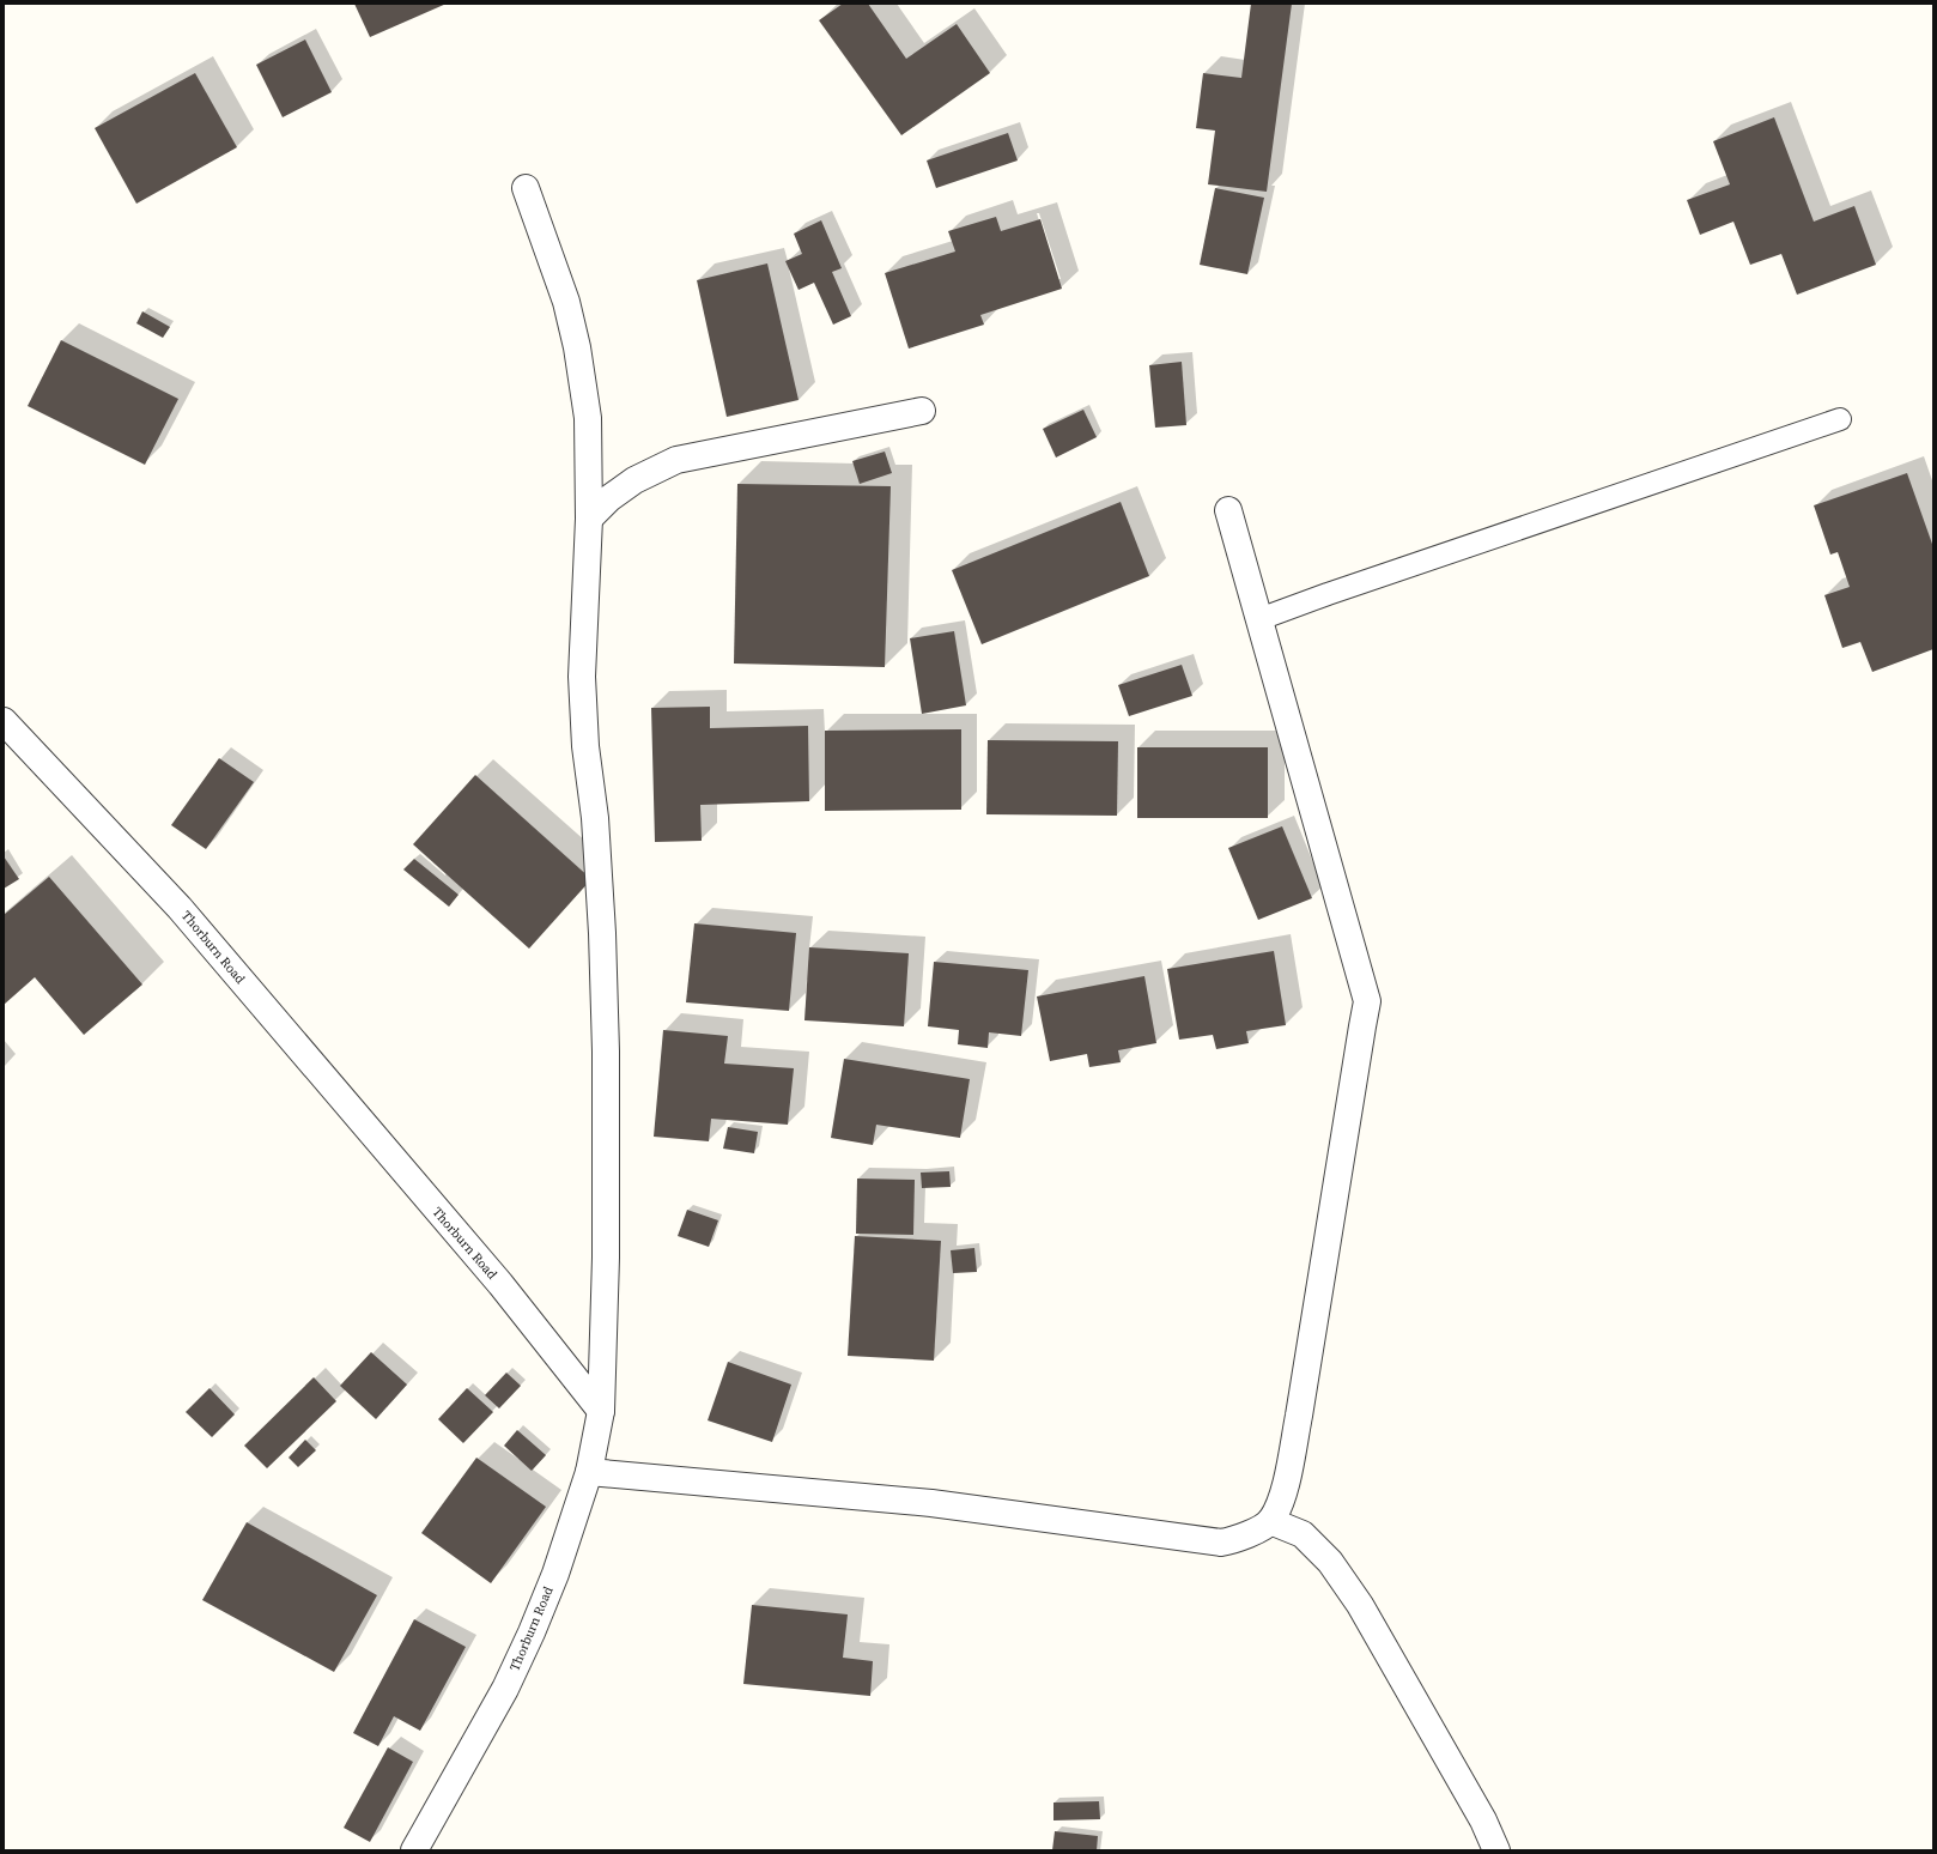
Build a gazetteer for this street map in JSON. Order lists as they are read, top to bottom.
{
  "streets": {
    "street": ["Thorburn Road"]
  }
}
